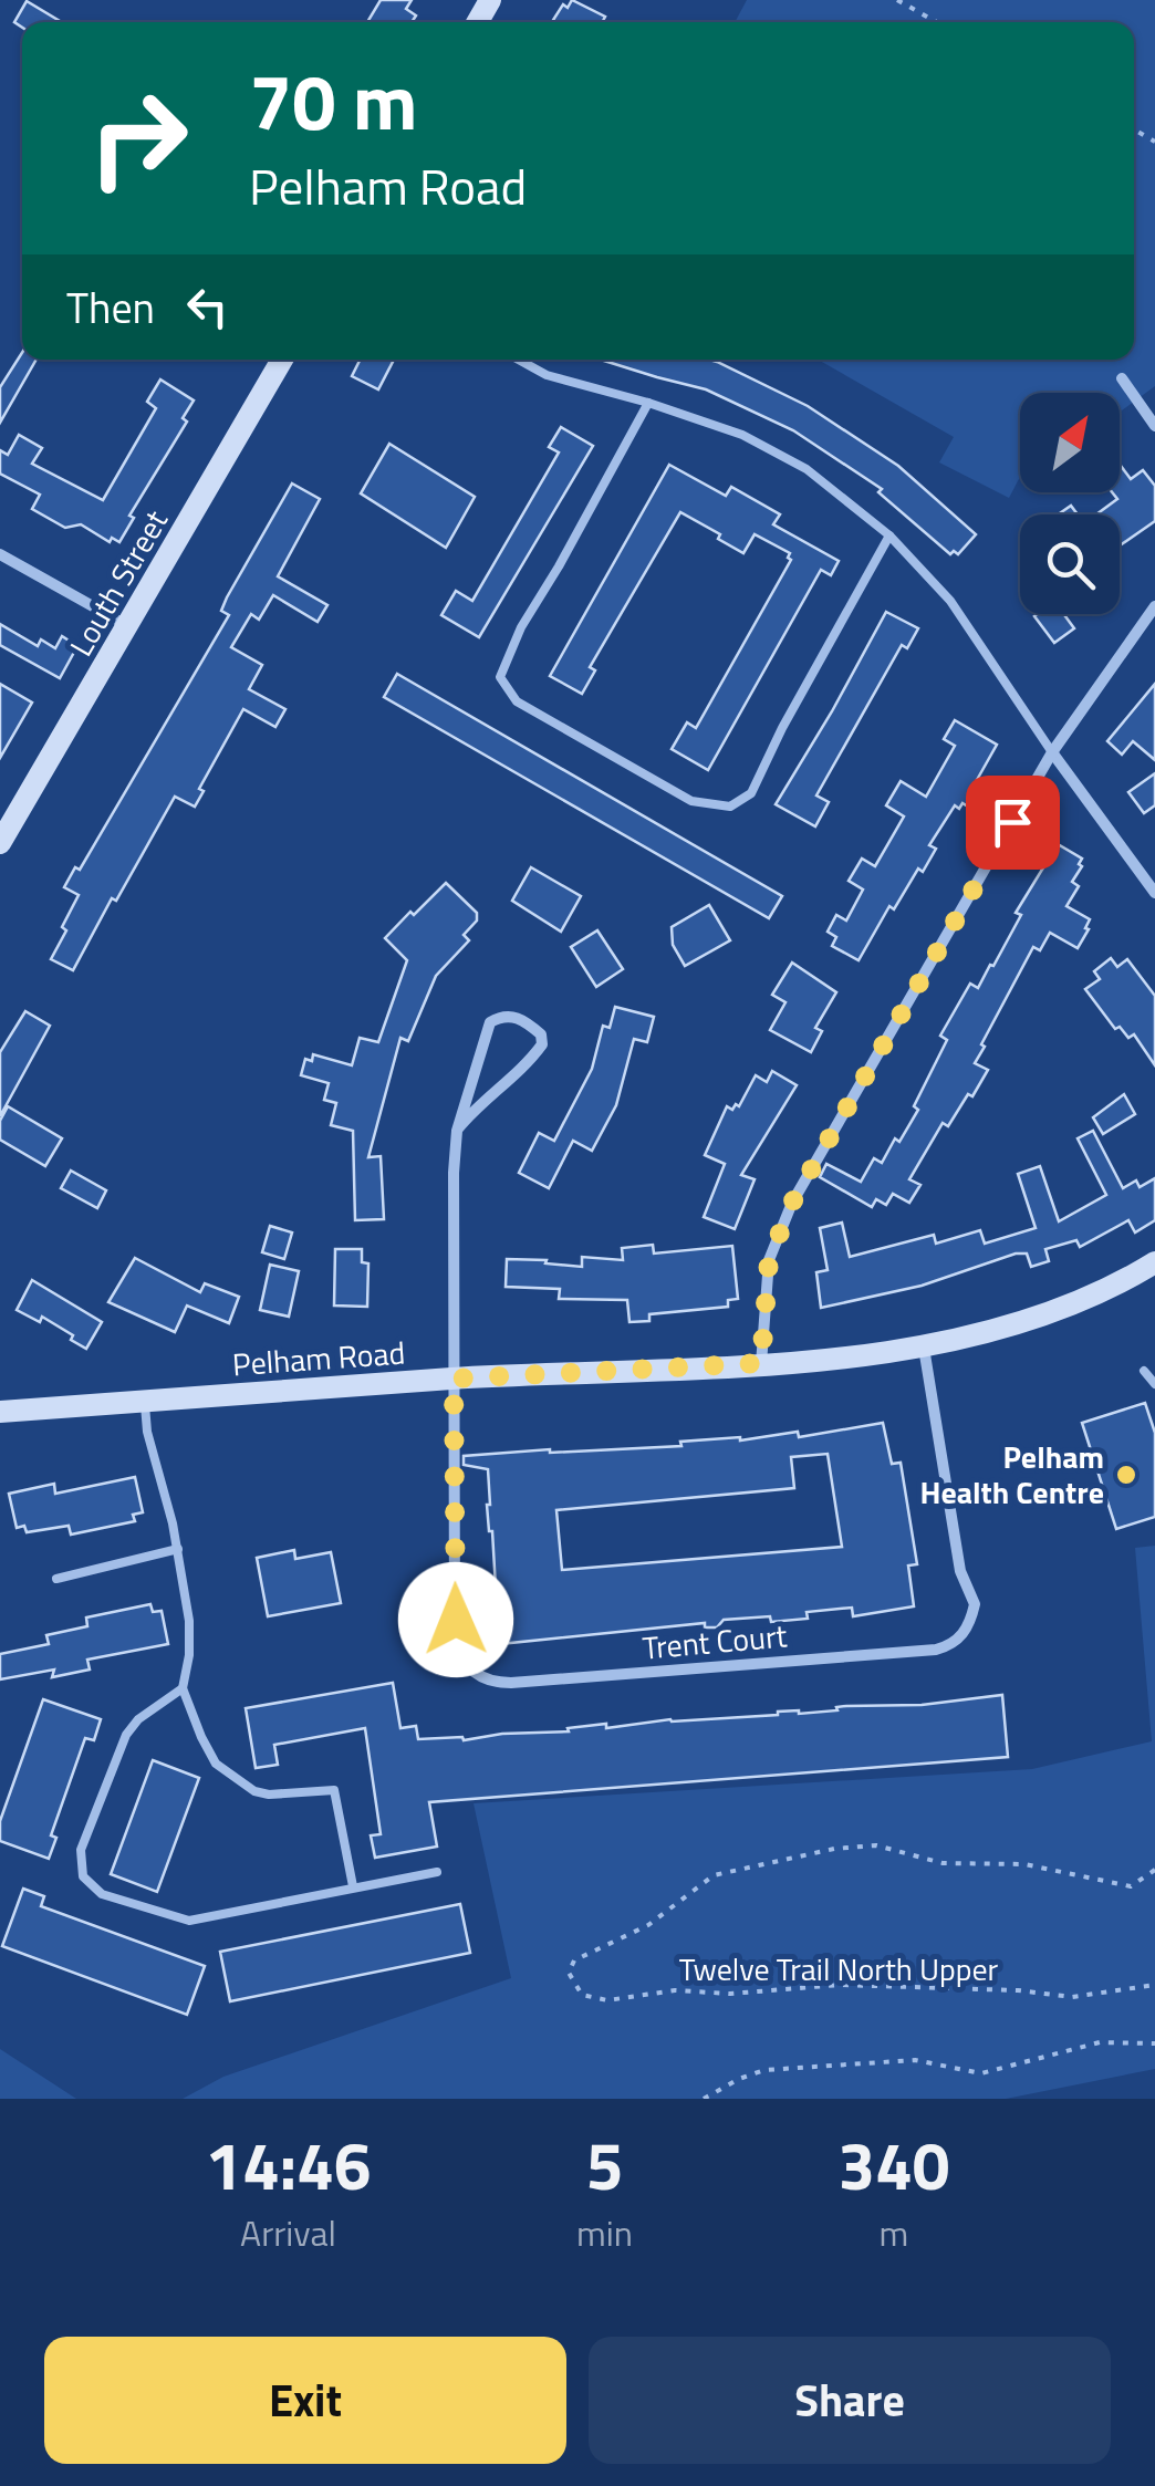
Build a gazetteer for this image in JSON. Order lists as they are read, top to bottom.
{
  "streets": {
    "main road": ["Louth Street", "Pelham Road"],
    "street": ["Trent Court"],
    "path": ["Twelve Trail North Upper"]
  },
  "crossings": [
    ["Pelham Road", "Trent Court"]
  ],
  "places": ["Pelham Health Centre"],
  "north": "top right",
  "page": {
    "turn": ["70 m", "Pelham Road"],
    "then": "Then",
    "eta": [
      "14:46",
      "Arrival",
      "5",
      "min",
      "340",
      "m"
    ],
    "buttons": ["Exit", "Share"]
  }
}
